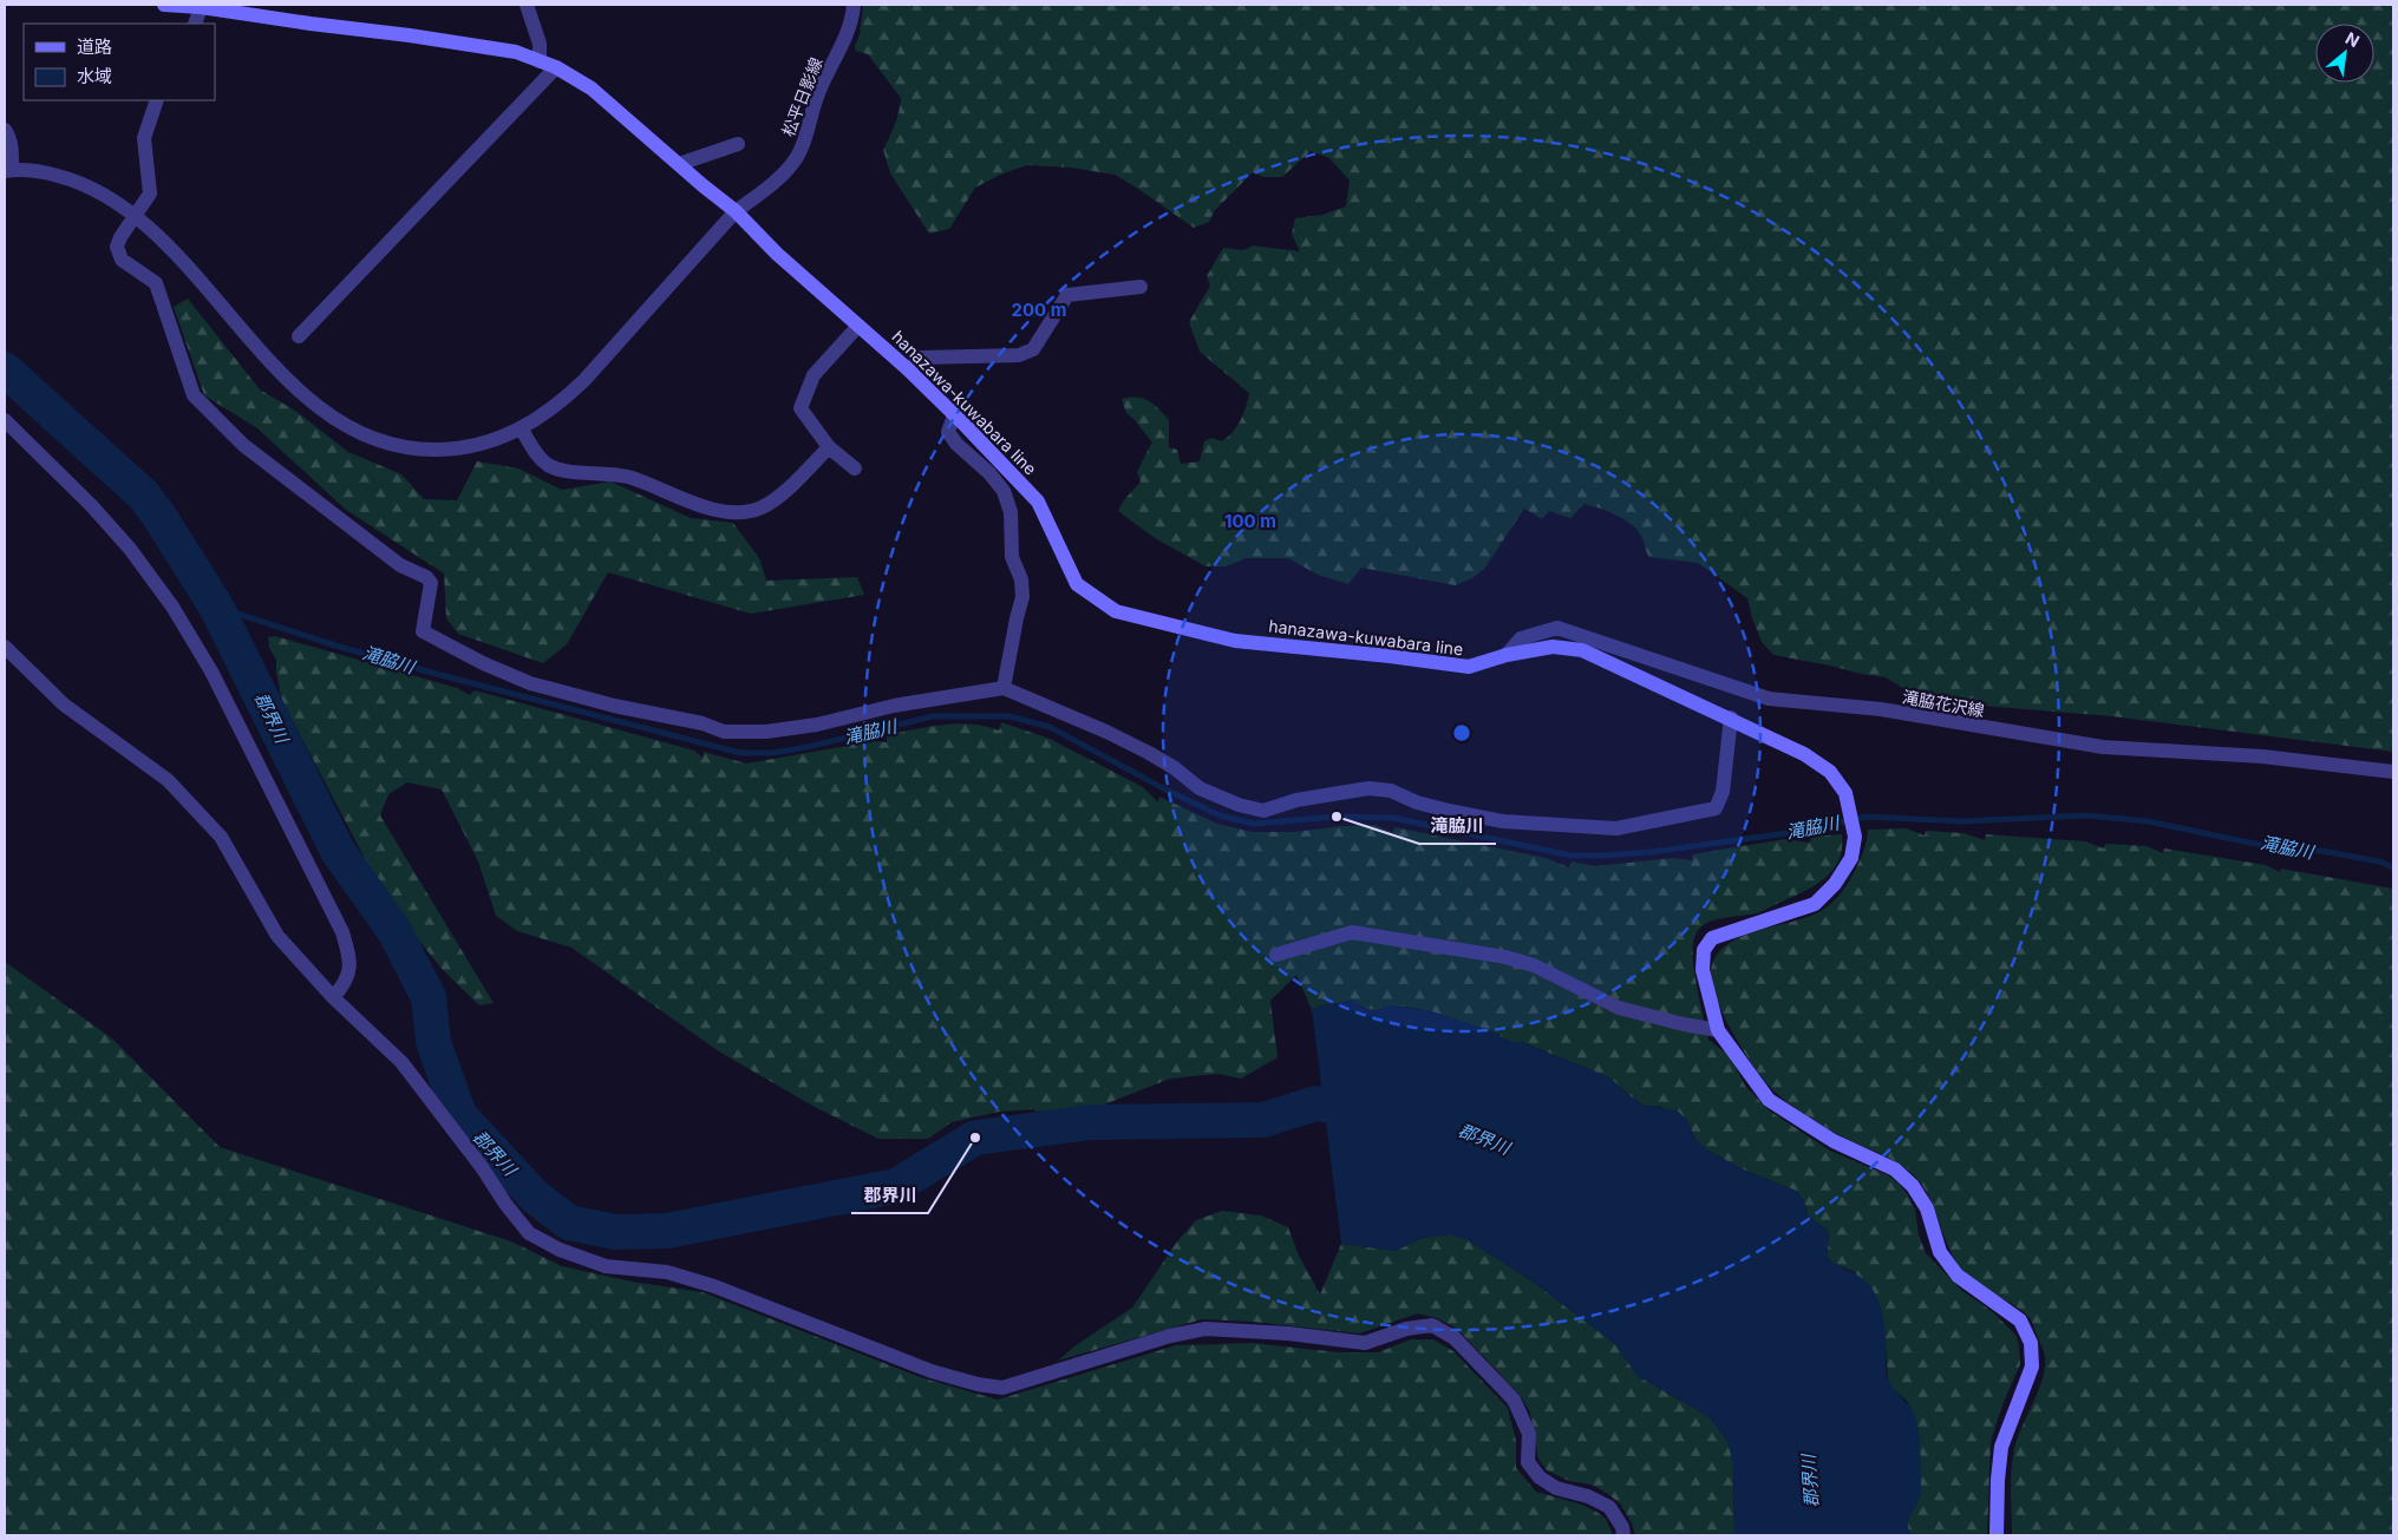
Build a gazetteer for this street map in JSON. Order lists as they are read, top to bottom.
{
  "streets": {
    "main road": ["hanazawa-kuwabara line"],
    "street": ["松平日影線", "滝脇花沢線"]
  },
  "crossings": [
    ["松平日影線", "hanazawa-kuwabara line"],
    ["hanazawa-kuwabara line", "滝脇花沢線"]
  ],
  "water": ["滝脇川", "郡界川"],
  "places": ["滝脇川", "郡界川"],
  "legend": ["道路", "水域"],
  "north": "top right",
  "rings": ["200 m", "100 m"]
}
